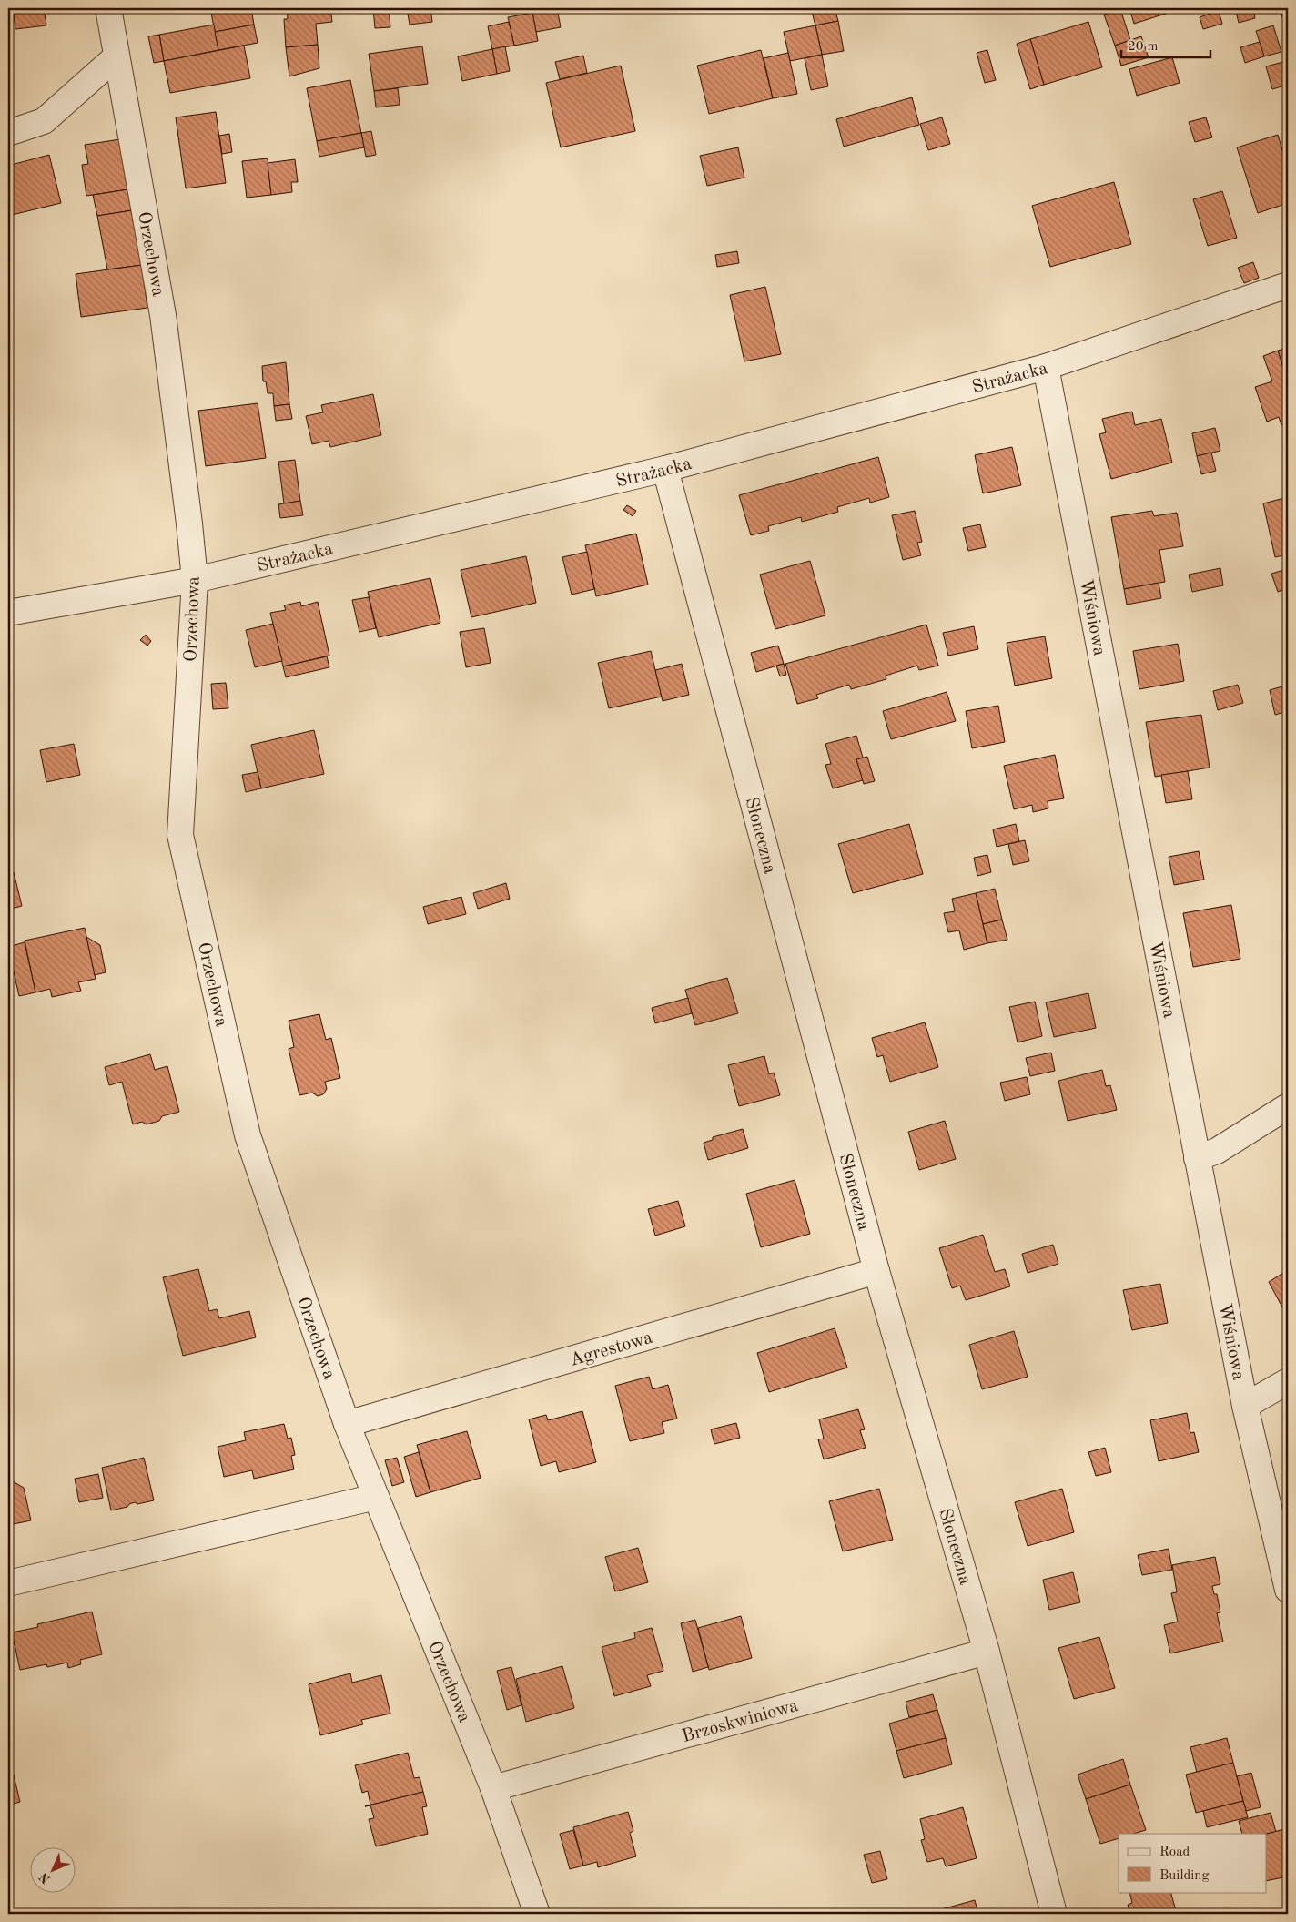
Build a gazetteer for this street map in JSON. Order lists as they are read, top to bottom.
{
  "streets": {
    "street": [
      "Orzechowa",
      "Strażacka",
      "Wiśniowa",
      "Słoneczna",
      "Agrestowa",
      "Brzoskwiniowa"
    ]
  },
  "crossings": [
    ["Orzechowa", "Strażacka"],
    ["Orzechowa", "Agrestowa"],
    ["Orzechowa", "Brzoskwiniowa"],
    ["Strażacka", "Wiśniowa"],
    ["Strażacka", "Słoneczna"],
    ["Słoneczna", "Agrestowa"],
    ["Słoneczna", "Brzoskwiniowa"]
  ],
  "legend": ["Road", "Building"],
  "scale_bar": "20 m",
  "north": "bottom left"
}
